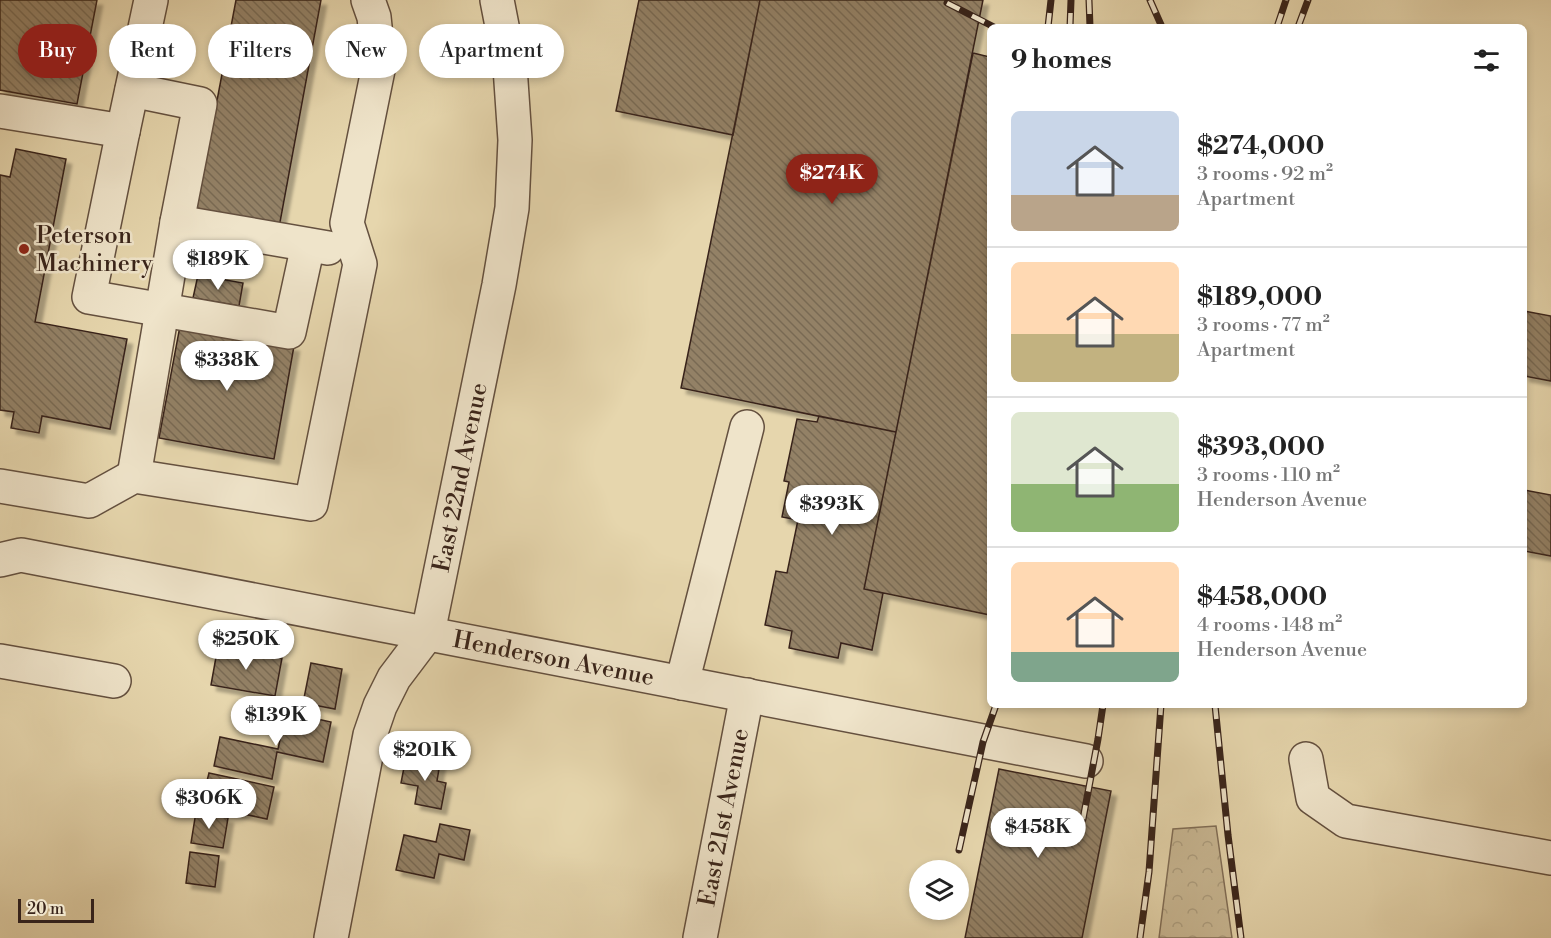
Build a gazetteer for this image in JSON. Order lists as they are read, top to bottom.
{
  "streets": {
    "street": ["East 22nd Avenue", "Henderson Avenue", "East 21st Avenue"]
  },
  "crossings": [
    ["East 22nd Avenue", "Henderson Avenue"],
    ["Henderson Avenue", "East 21st Avenue"]
  ],
  "places": ["Peterson Machinery"],
  "scale_bar": "20 m",
  "page": {
    "chip": [
      "Buy",
      "Rent",
      "Filters",
      "New",
      "Apartment"
    ],
    "heading": "9 homes",
    "list": [
      {
        "name": "$274,000",
        "note": "3 rooms · 92 m² · Apartment"
      },
      {
        "name": "$189,000",
        "note": "3 rooms · 77 m² · Apartment"
      },
      {
        "name": "$393,000",
        "note": "3 rooms · 110 m² · Henderson Avenue"
      },
      {
        "name": "$458,000",
        "note": "4 rooms · 148 m² · Henderson Avenue"
      }
    ],
    "price": [
      "$274K",
      "$189K",
      "$338K",
      "$393K",
      "$250K",
      "$139K",
      "$201K",
      "$306K",
      "$458K"
    ],
    "scale": "20 m"
  }
}
